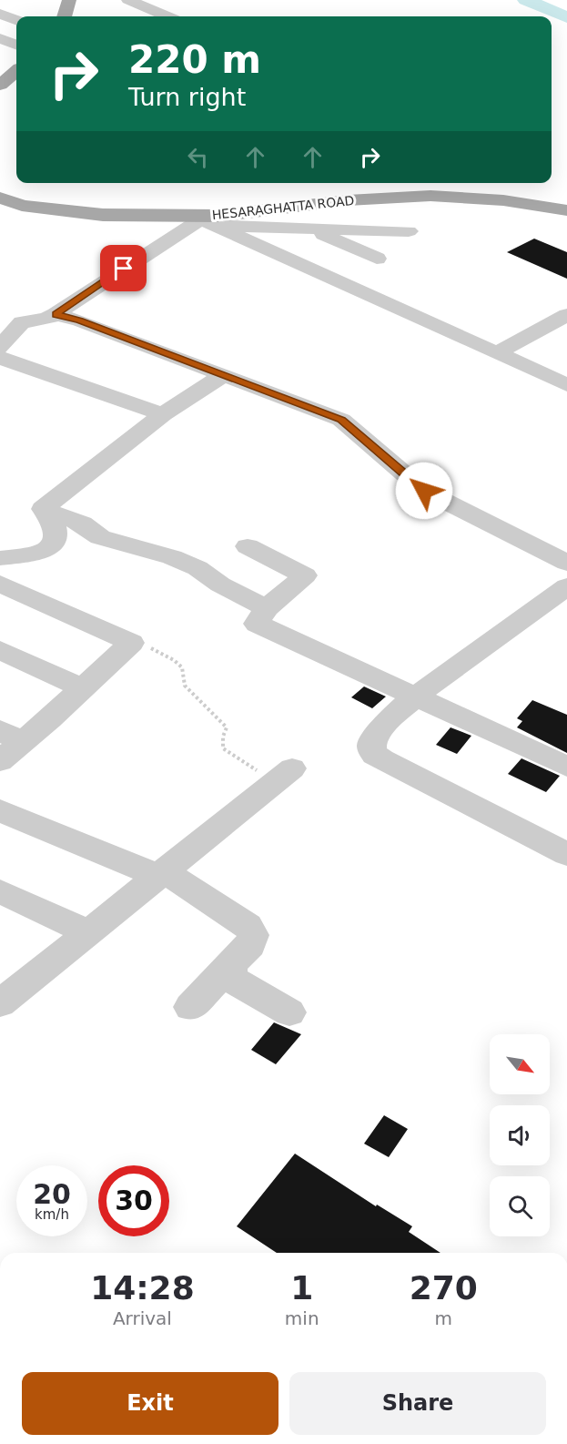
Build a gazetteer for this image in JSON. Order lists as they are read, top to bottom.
{
  "streets": {
    "main road": ["HESARAGHATTA ROAD"]
  },
  "north": "bottom right",
  "page": {
    "turn": ["220 m", "Turn right"],
    "speed": "20 km/h",
    "limit": "30",
    "eta": [
      "14:28",
      "Arrival",
      "1",
      "min",
      "270",
      "m"
    ],
    "buttons": ["Exit", "Share"]
  }
}
